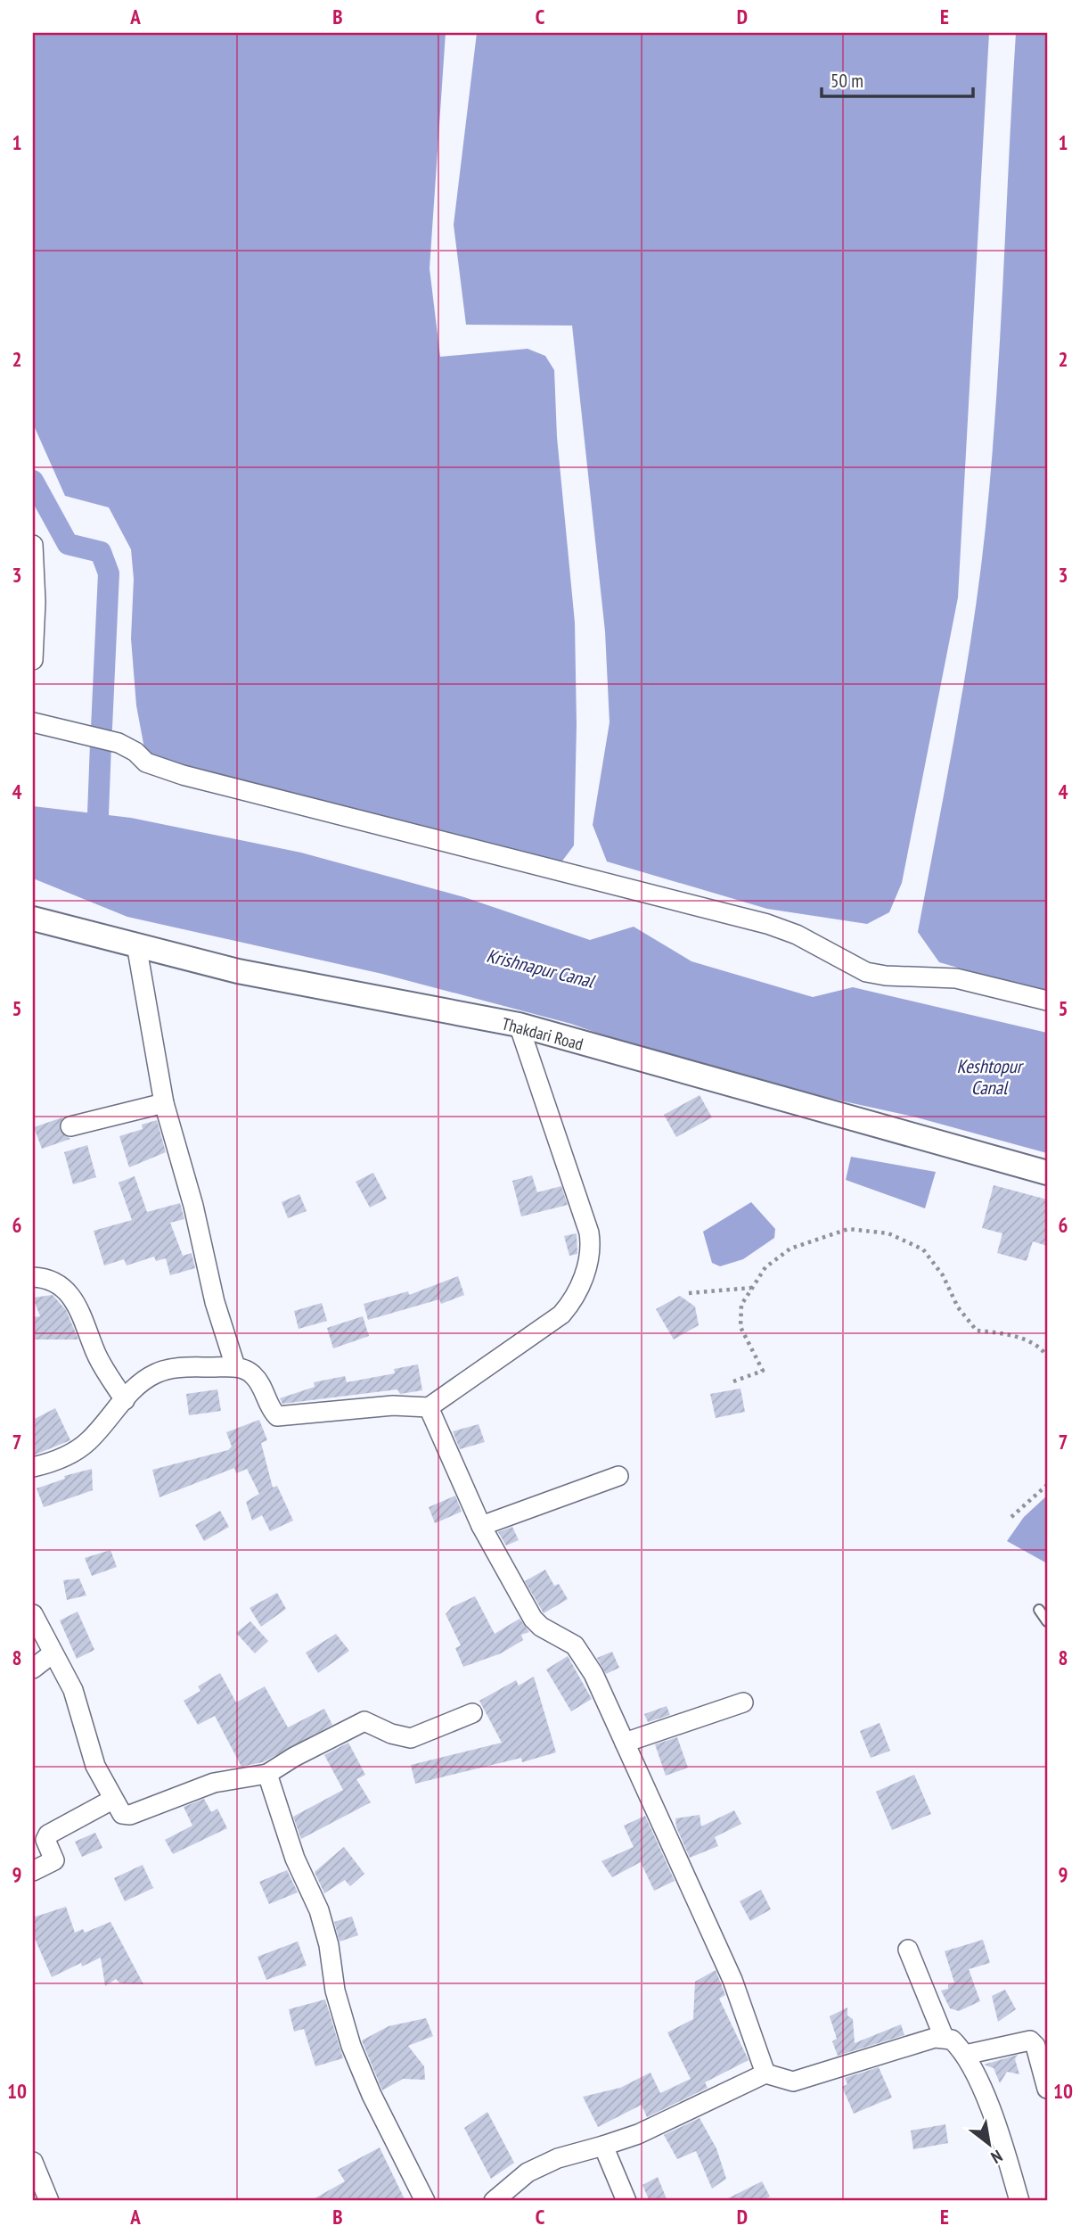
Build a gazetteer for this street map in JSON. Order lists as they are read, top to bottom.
{
  "streets": {
    "street": ["Thakdari Road"]
  },
  "water": ["Krishnapur Canal", "Keshtopur Canal"],
  "scale_bar": "50 m",
  "north": "bottom right",
  "grid": {
    "columns": [
      "A",
      "B",
      "C",
      "D",
      "E"
    ],
    "rows": [
      "1",
      "2",
      "3",
      "4",
      "5",
      "6",
      "7",
      "8",
      "9",
      "10"
    ]
  }
}
